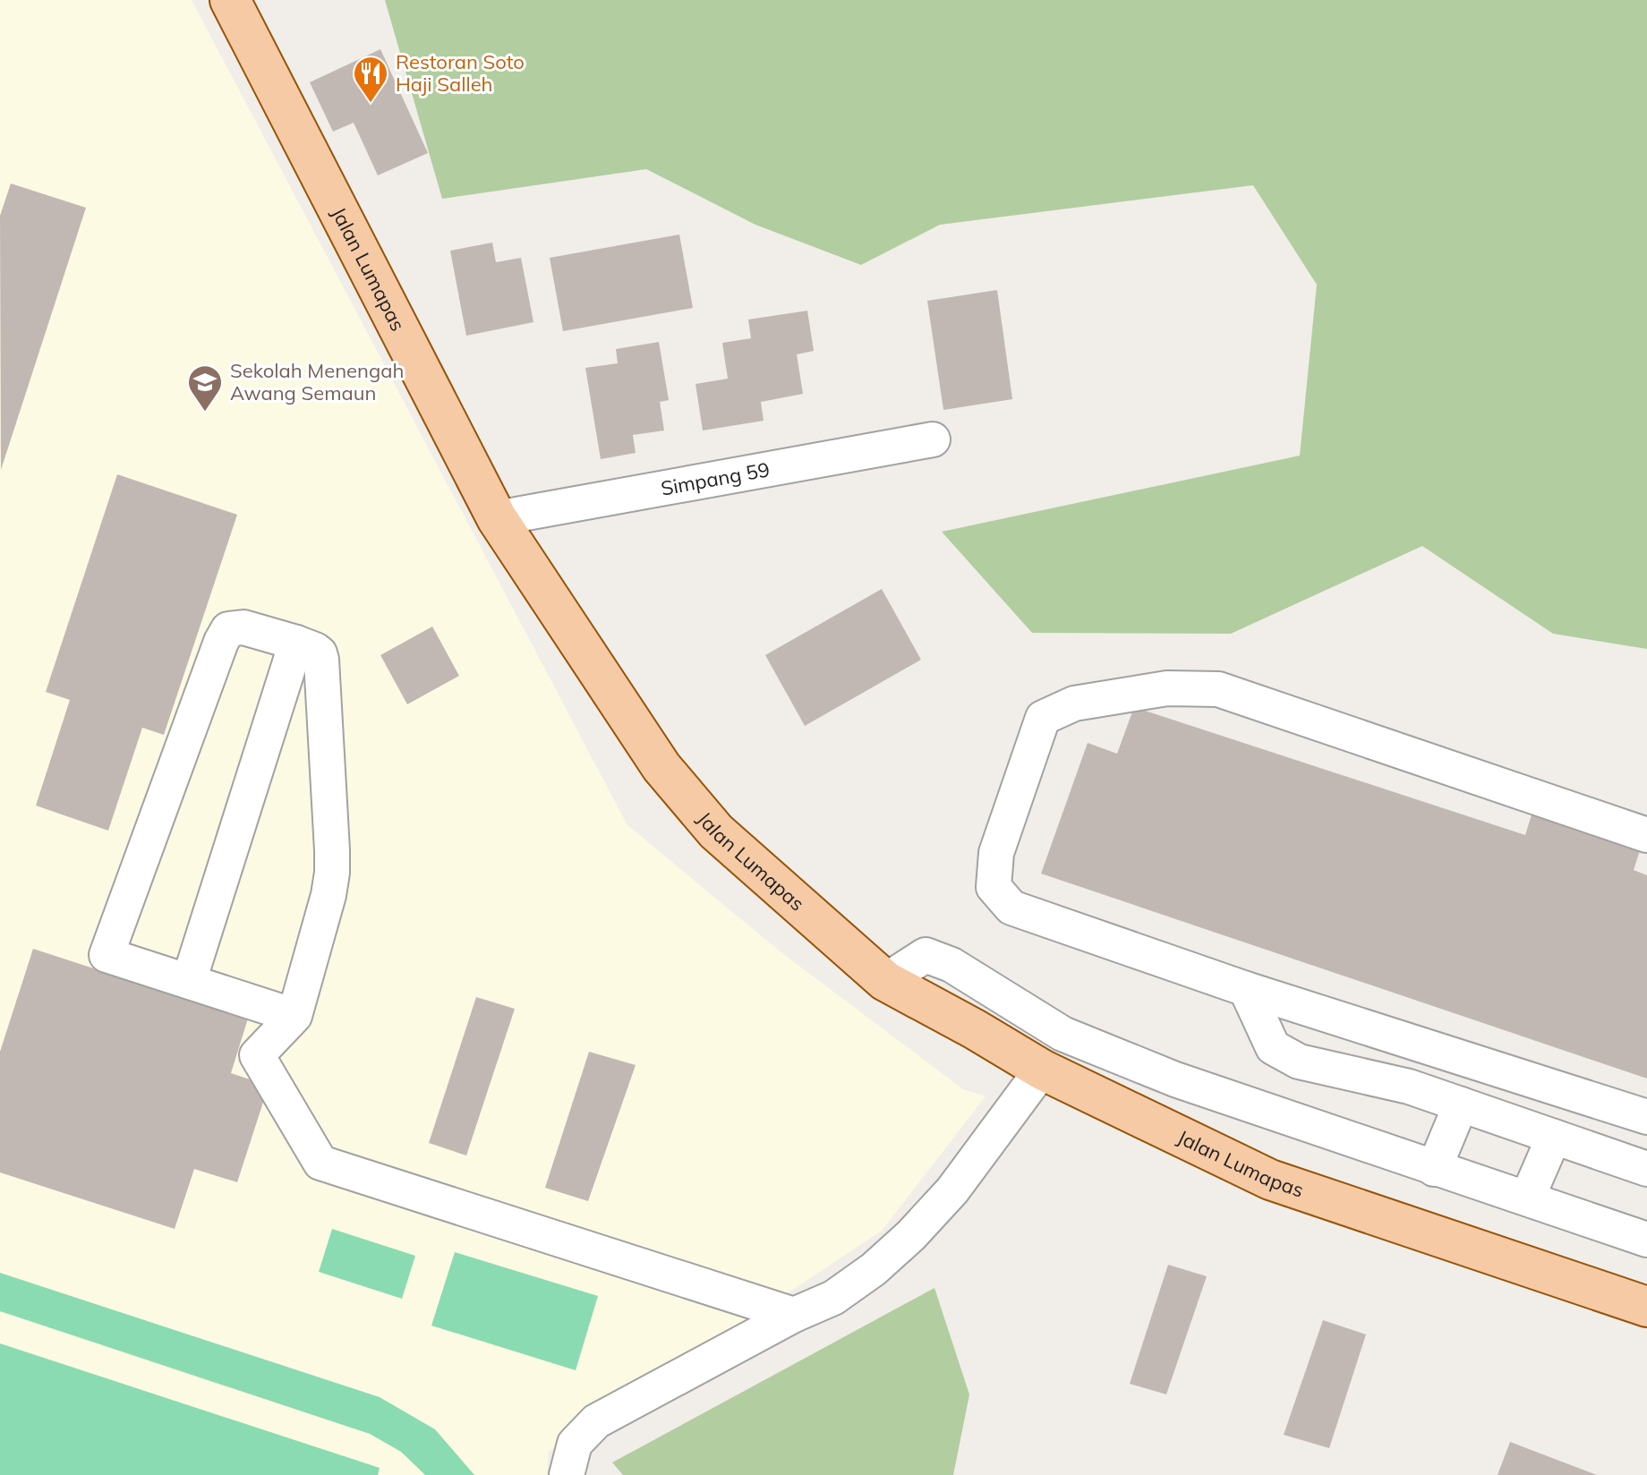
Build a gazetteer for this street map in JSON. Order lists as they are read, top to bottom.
{
  "streets": {
    "main road": ["Jalan Lumapas"],
    "street": ["Simpang 59"]
  },
  "crossings": [
    ["Jalan Lumapas", "Simpang 59"]
  ],
  "places": {
    "restaurant": ["Restoran Soto Haji Salleh"],
    "school or university": ["Sekolah Menengah Awang Semaun"]
  }
}
